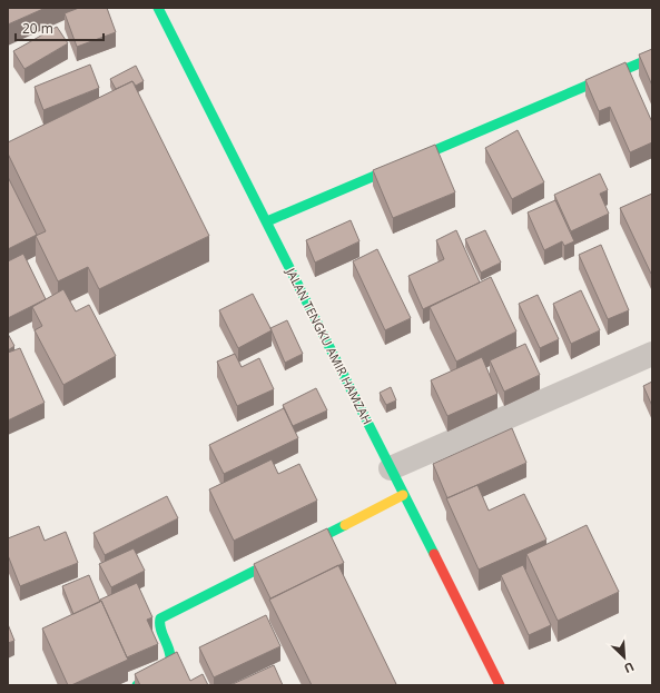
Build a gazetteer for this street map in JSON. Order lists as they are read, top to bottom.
{
  "streets": {
    "main road": ["JALAN TENGKU AMIR HAMZAH"]
  },
  "scale_bar": "20 m",
  "north": "bottom right"
}
